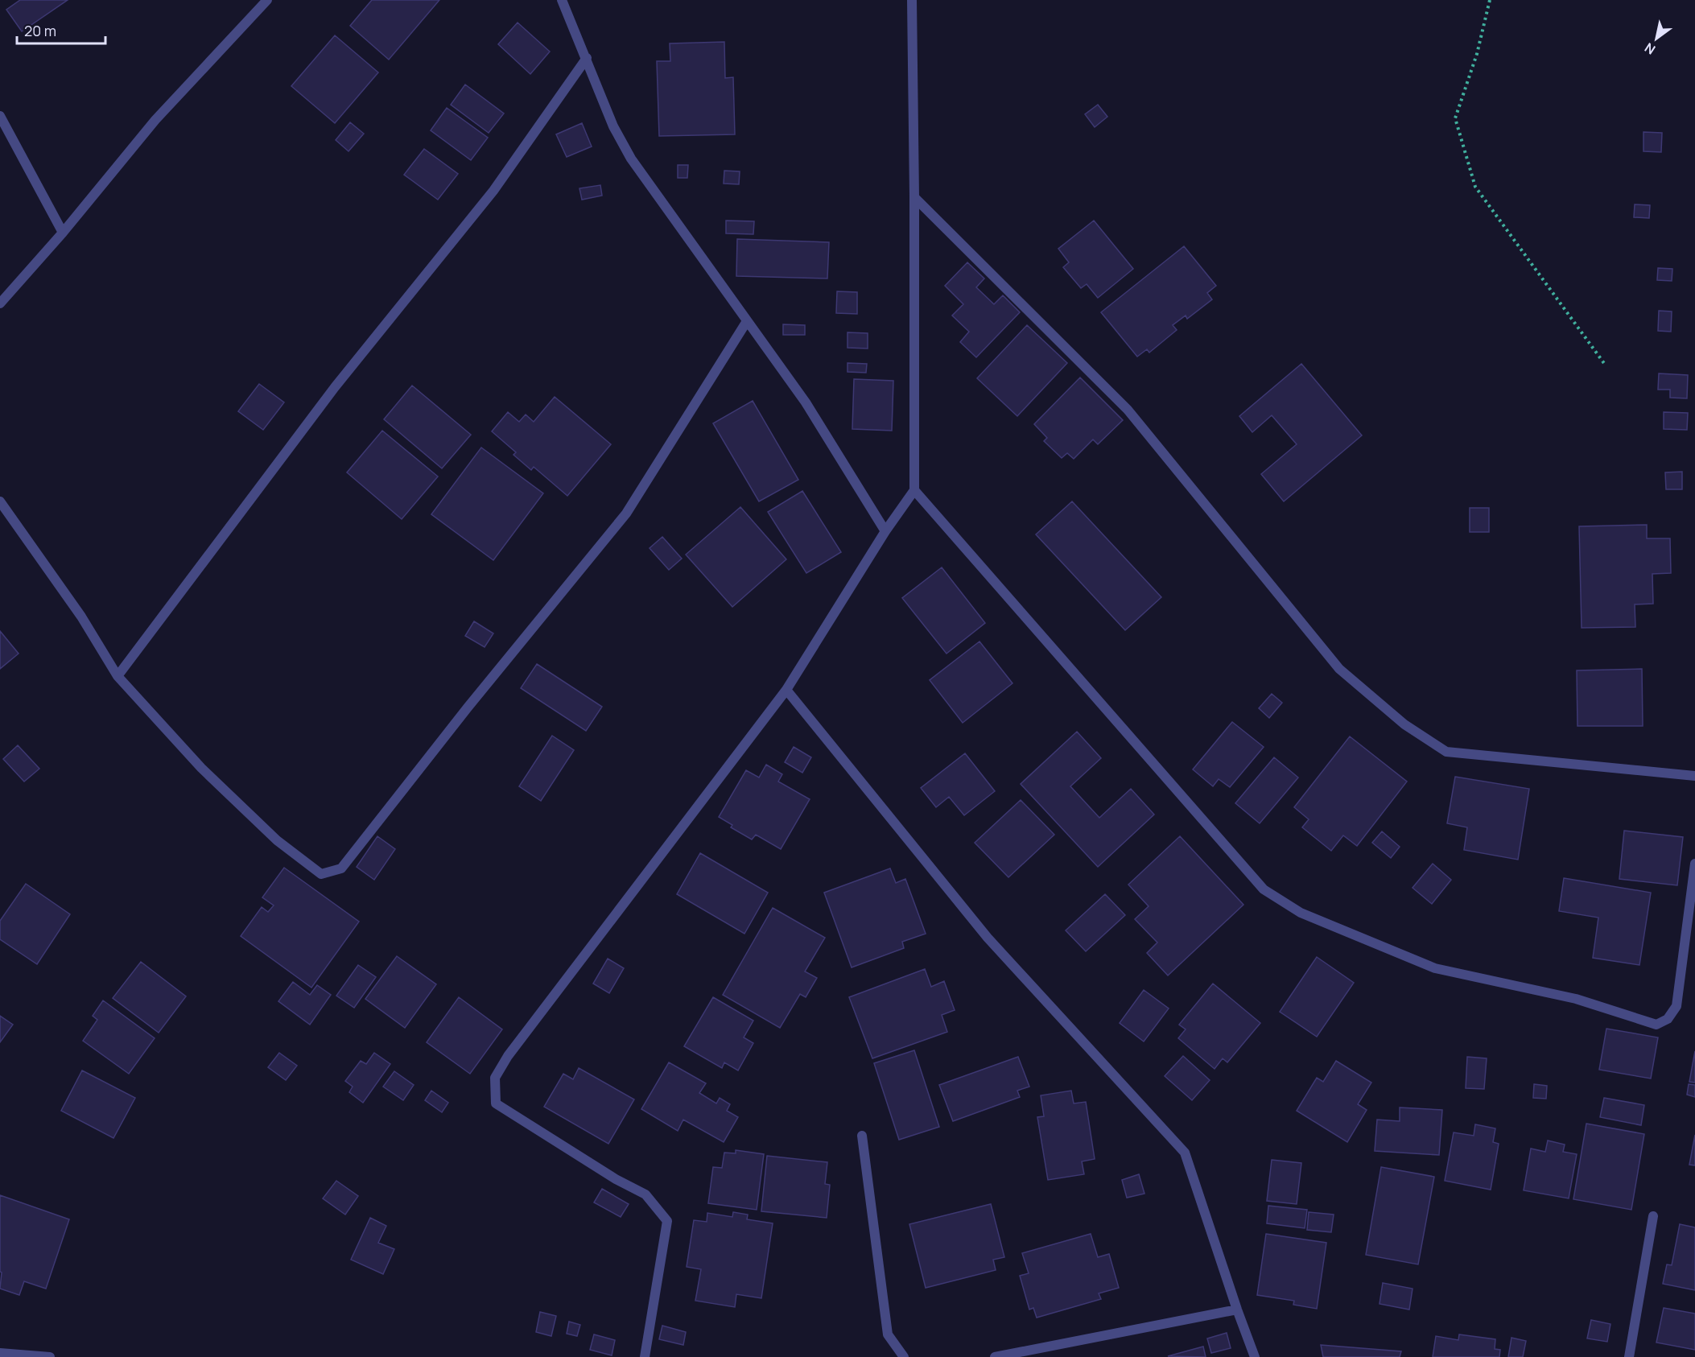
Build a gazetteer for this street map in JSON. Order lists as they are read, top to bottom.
{
  "scale_bar": "20 m",
  "north": "bottom left"
}
